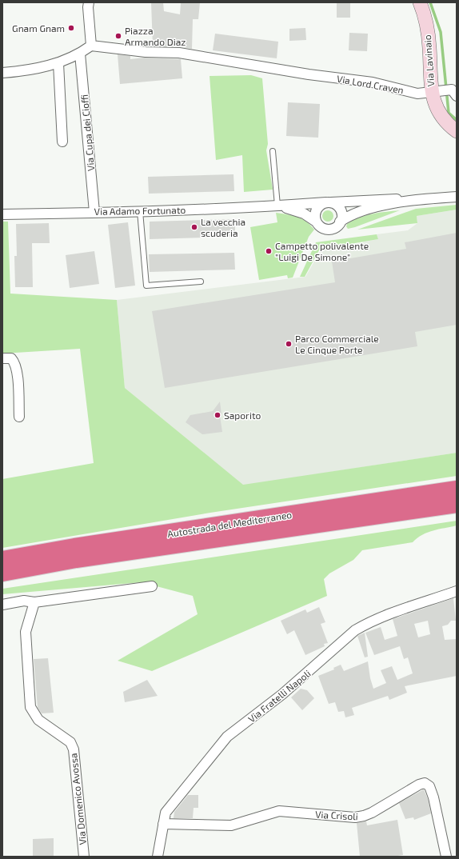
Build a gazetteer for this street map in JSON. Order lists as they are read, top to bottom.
{
  "streets": {
    "highway": ["Autostrada del Mediterraneo"],
    "street": [
      "Via Lavinaio",
      "Via Lord Craven",
      "Via Cupa dei Cioffi",
      "Via Adamo Fortunato",
      "Via Fratelli Napoli",
      "Via Domenico Avossa",
      "Via Crisoli"
    ]
  },
  "crossings": [
    ["Via Lavinaio", "Via Lord Craven"],
    ["Via Cupa dei Cioffi", "Via Adamo Fortunato"],
    ["Via Fratelli Napoli", "Via Crisoli"]
  ],
  "places": [
    "Gnam Gnam",
    "Piazza Armando Diaz",
    "La vecchia scuderia",
    "Campetto polivalente \"Luigi De Simone\"",
    "Parco Commerciale Le Cinque Porte",
    "Saporito"
  ]
}
